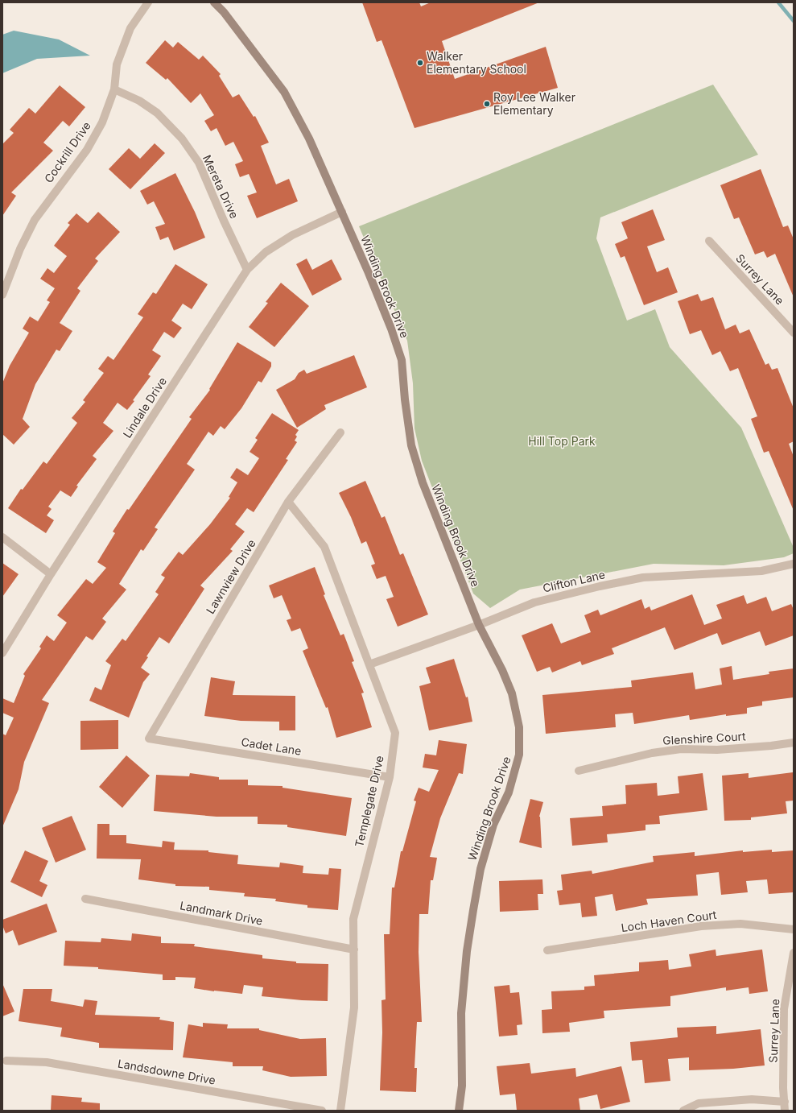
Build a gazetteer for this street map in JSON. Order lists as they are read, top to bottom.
{
  "streets": {
    "street": [
      "Cockrill Drive",
      "Mereta Drive",
      "Surrey Lane",
      "Winding Brook Drive",
      "Lindale Drive",
      "Lawnview Drive",
      "Clifton Lane",
      "Glenshire Court",
      "Cadet Lane",
      "Templegate Drive",
      "Landmark Drive",
      "Loch Haven Court",
      "Landsdowne Drive"
    ]
  },
  "crossings": [
    ["Cockrill Drive", "Mereta Drive"],
    ["Mereta Drive", "Lindale Drive"],
    ["Winding Brook Drive", "Lindale Drive"],
    ["Winding Brook Drive", "Clifton Lane"],
    ["Lawnview Drive", "Cadet Lane"],
    ["Lawnview Drive", "Templegate Drive"],
    ["Clifton Lane", "Templegate Drive"],
    ["Cadet Lane", "Templegate Drive"],
    ["Templegate Drive", "Landmark Drive"]
  ],
  "parks": ["Hill Top Park"],
  "places": ["Walker Elementary School", "Roy Lee Walker Elementary"]
}
